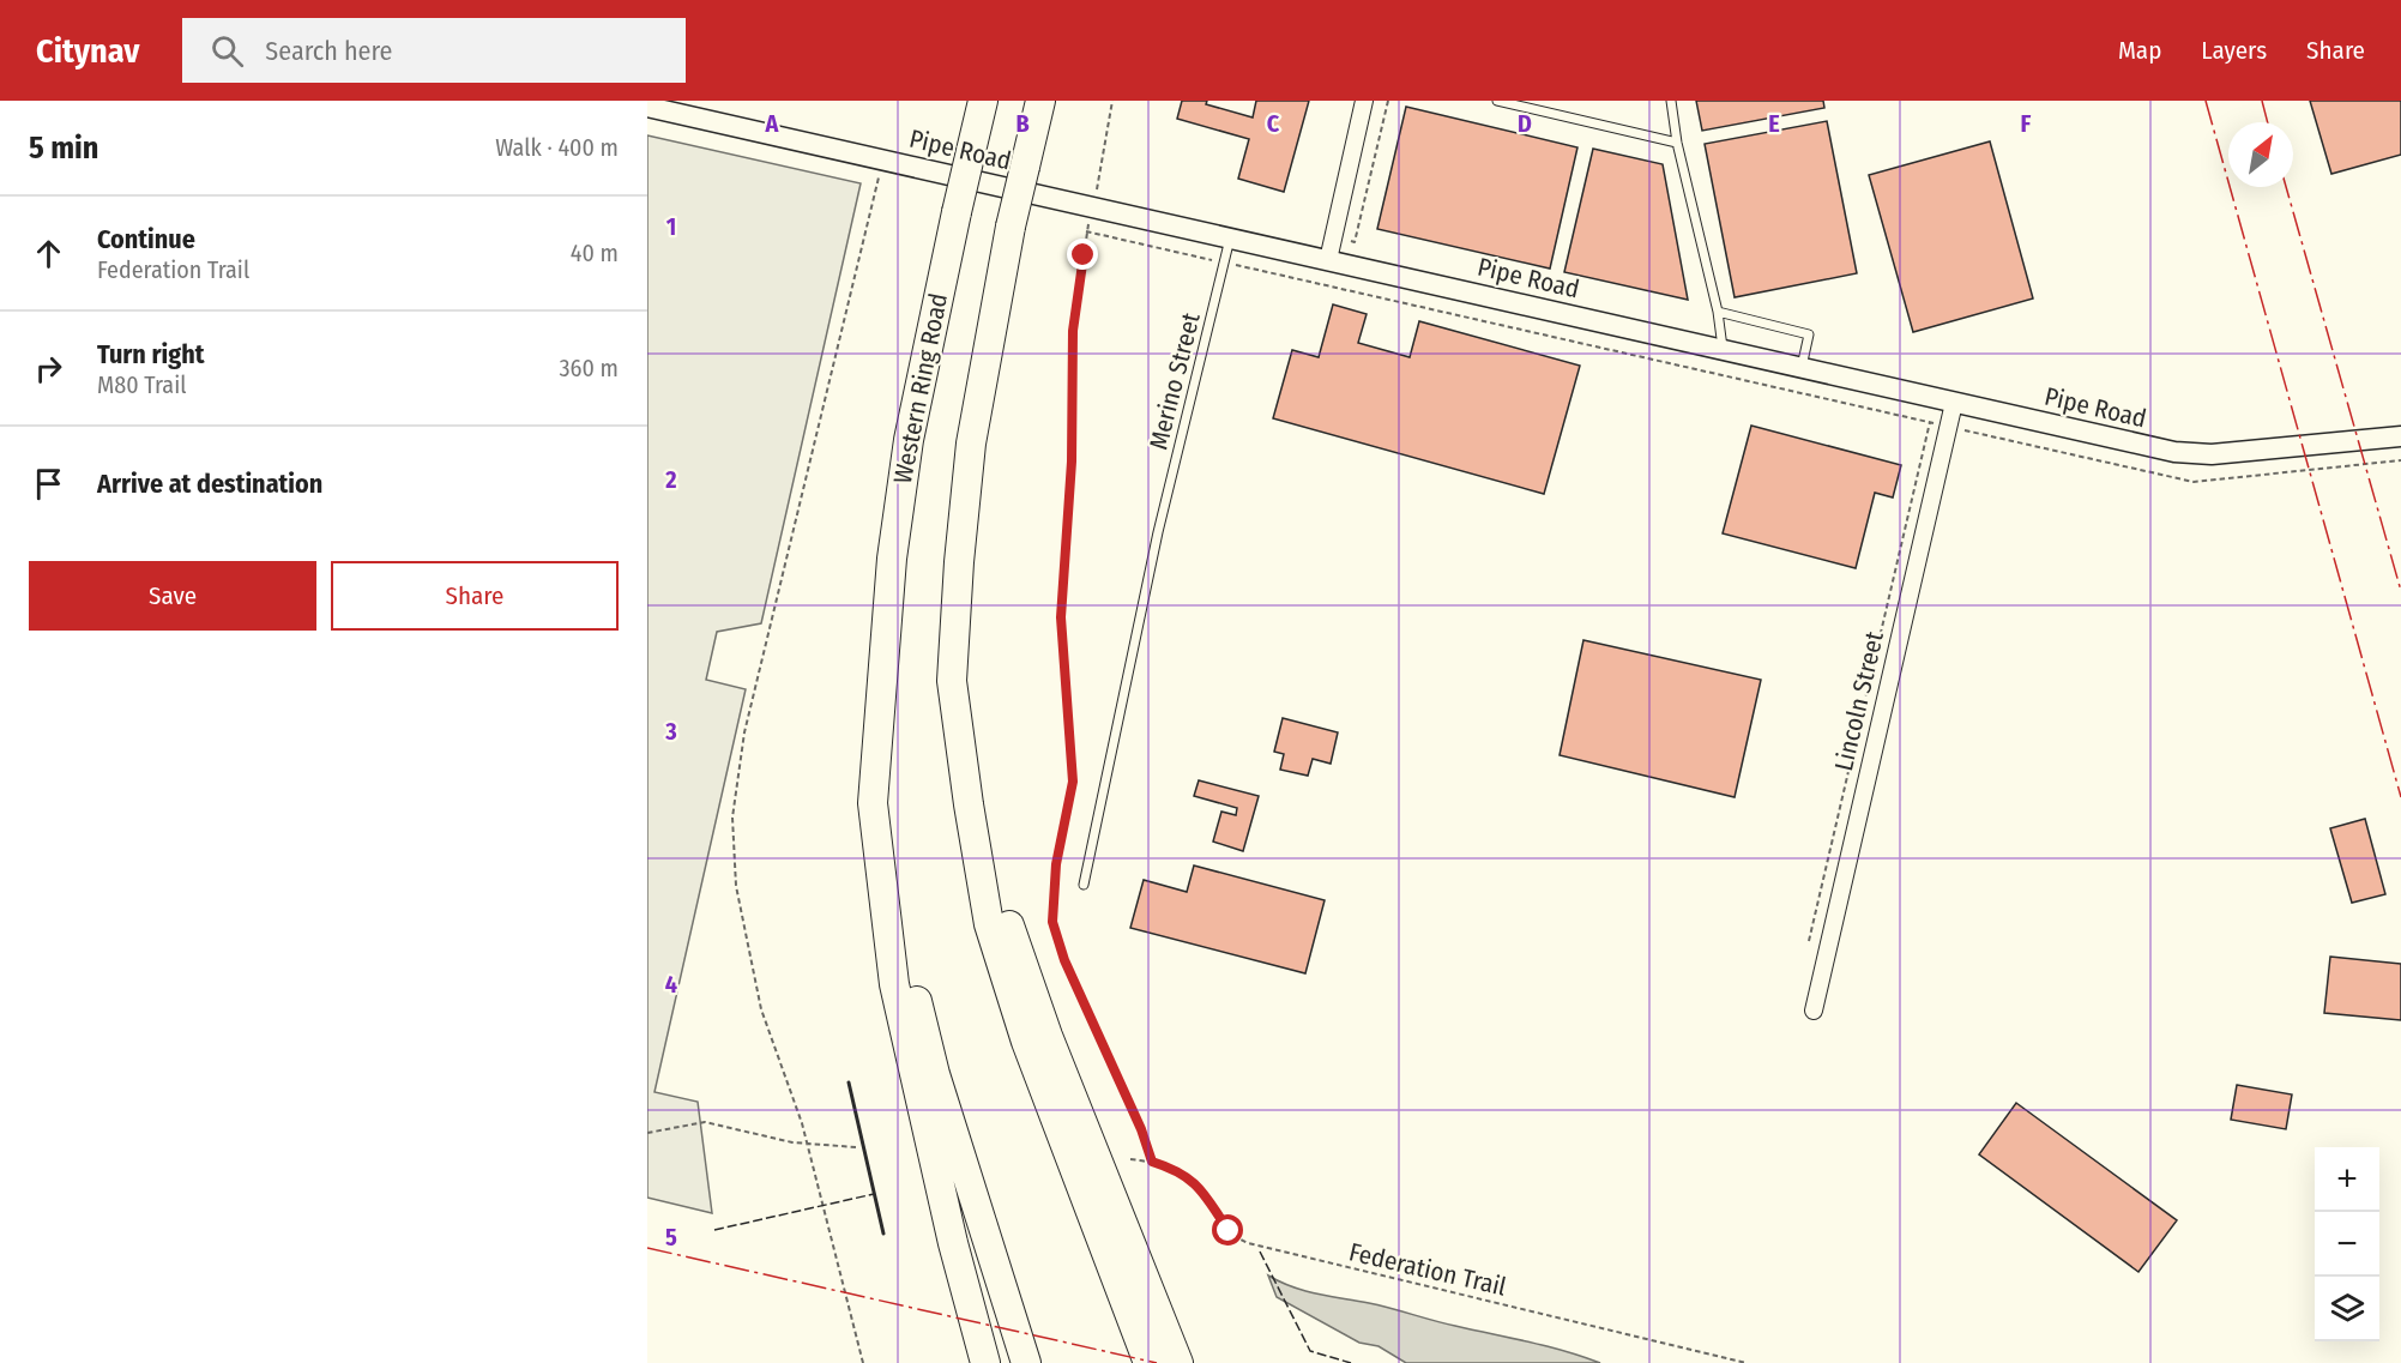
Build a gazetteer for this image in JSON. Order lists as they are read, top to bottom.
{
  "streets": {
    "highway": ["Western Ring Road"],
    "street": ["Pipe Road", "Lincoln Street"],
    "lane": ["Merino Street"],
    "path": ["Federation Trail"]
  },
  "crossings": [
    ["Pipe Road", "Merino Street"],
    ["Pipe Road", "Lincoln Street"]
  ],
  "north": "top right",
  "page": {
    "header": "Citynav",
    "search": "Search here",
    "nav": ["Map", "Layers", "Share"],
    "heading": ["5 min", "Walk · 400 m"],
    "list": [
      ["Continue", "Federation Trail", "40 m"],
      ["Turn right", "M80 Trail", "360 m"],
      "Arrive at destination"
    ],
    "buttons": ["Save", "Share"],
    "map_buttons": ["+", "−"]
  },
  "grid": {
    "columns": [
      "A",
      "B",
      "C",
      "D",
      "E",
      "F"
    ],
    "rows": [
      "1",
      "2",
      "3",
      "4",
      "5"
    ]
  }
}
